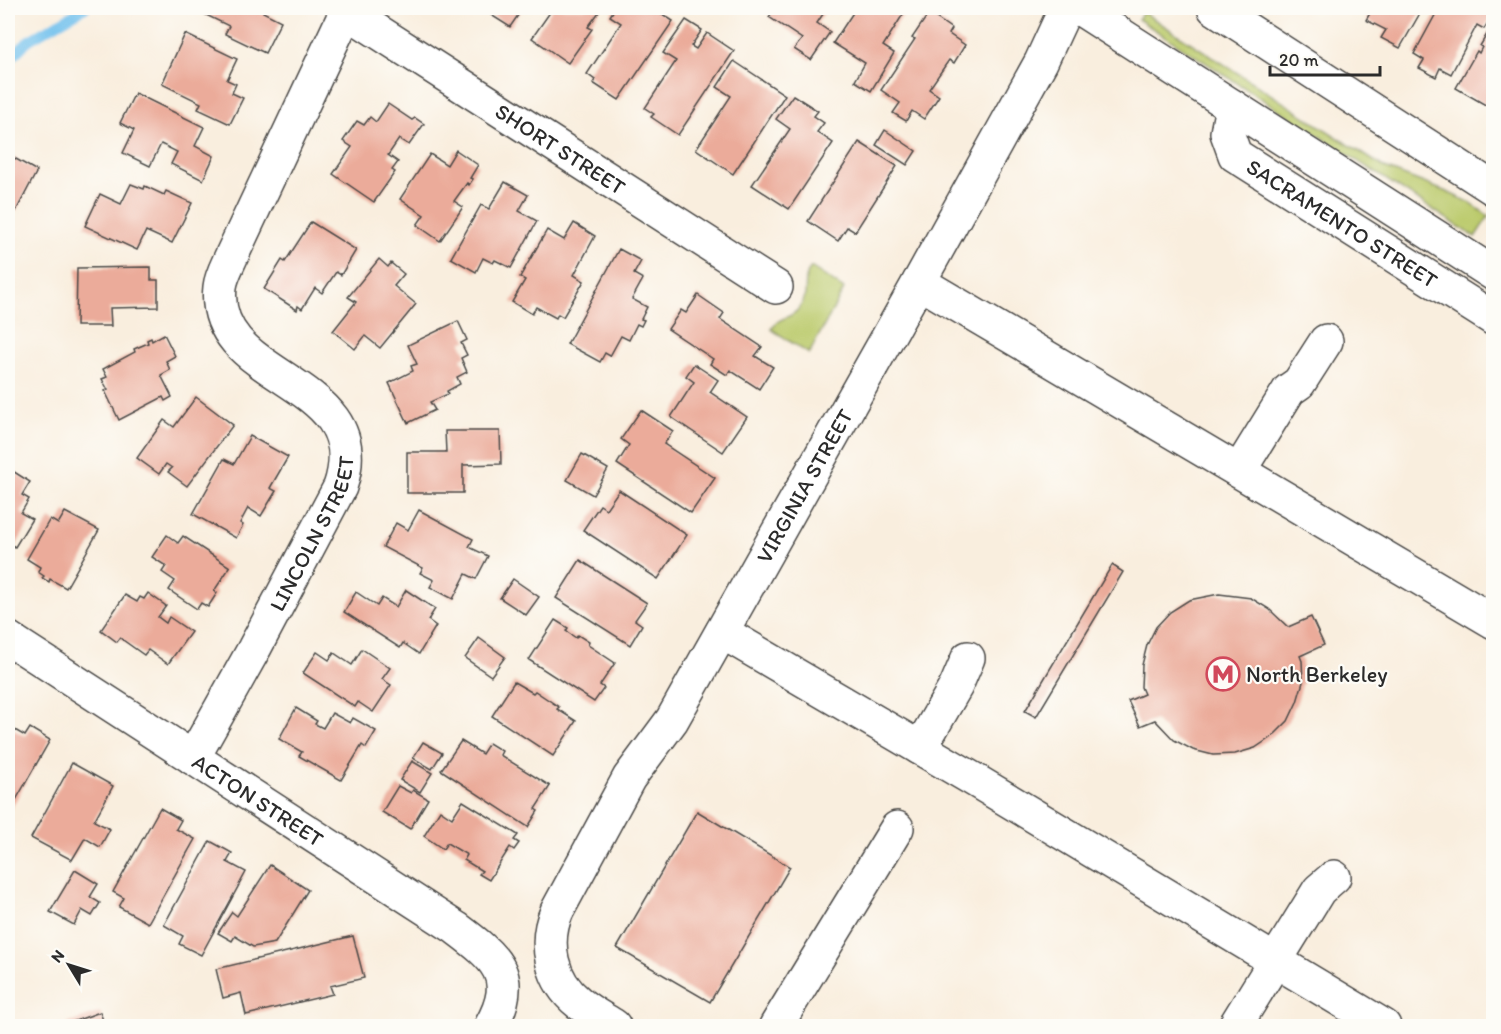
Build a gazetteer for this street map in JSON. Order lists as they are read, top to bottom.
{
  "streets": {
    "street": [
      "SHORT STREET",
      "SACRAMENTO STREET",
      "VIRGINIA STREET",
      "LINCOLN STREET",
      "ACTON STREET"
    ]
  },
  "crossings": [
    ["SHORT STREET", "LINCOLN STREET"],
    ["LINCOLN STREET", "ACTON STREET"]
  ],
  "places": {
    "metro station": ["North Berkeley"]
  },
  "scale_bar": "20 m",
  "north": "top left"
}
